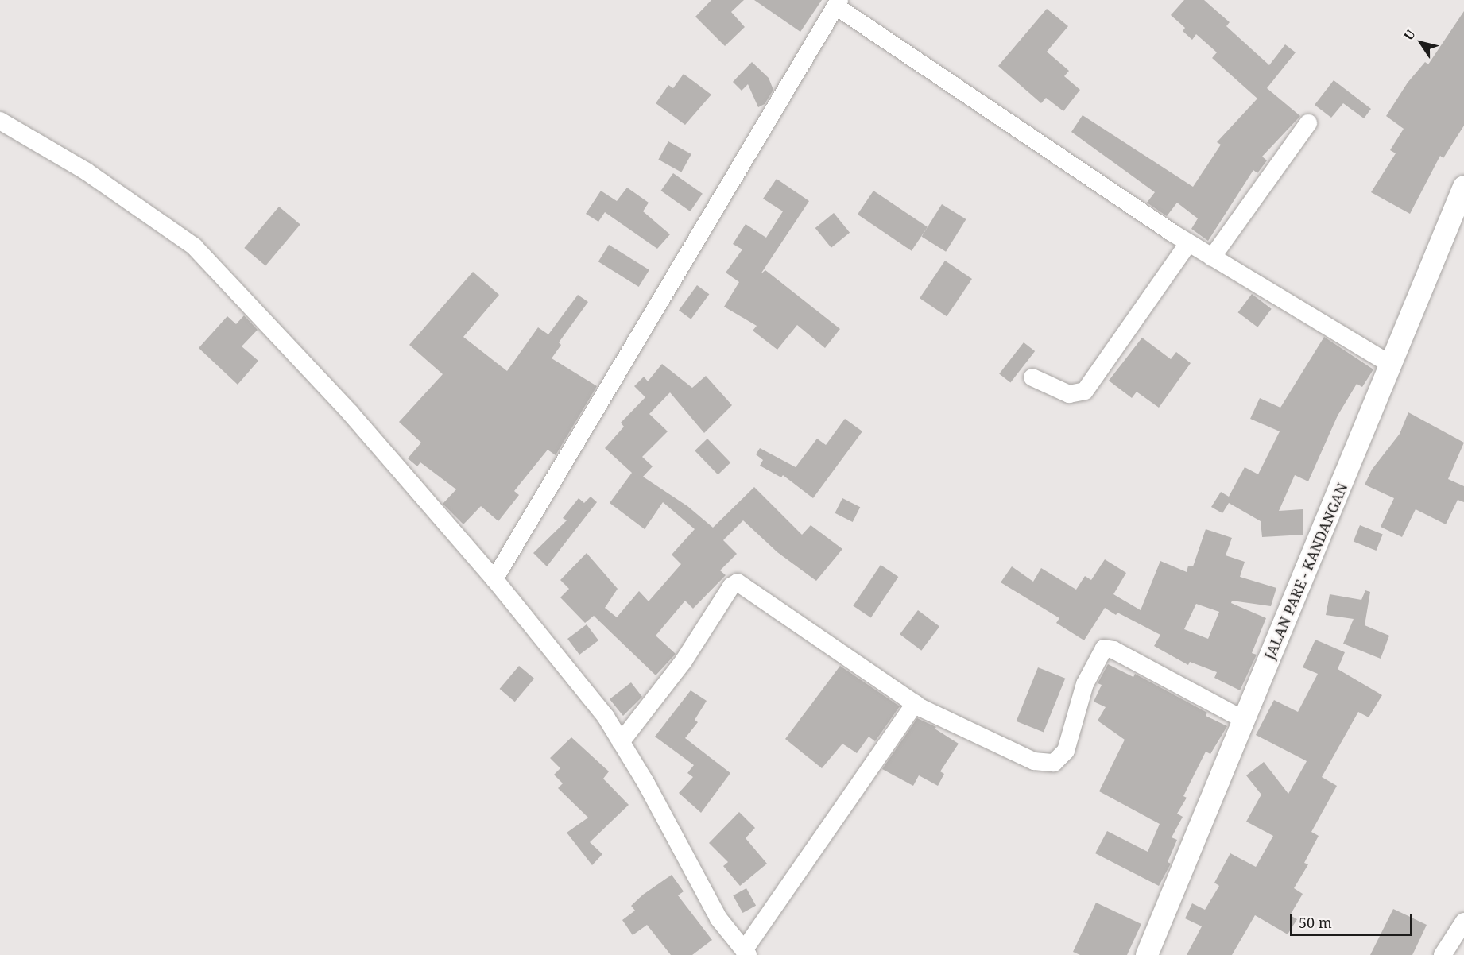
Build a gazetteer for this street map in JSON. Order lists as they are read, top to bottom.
{
  "streets": {
    "main road": ["JALAN PARE - KANDANGAN"]
  },
  "scale_bar": "50 m",
  "north": "top left"
}
